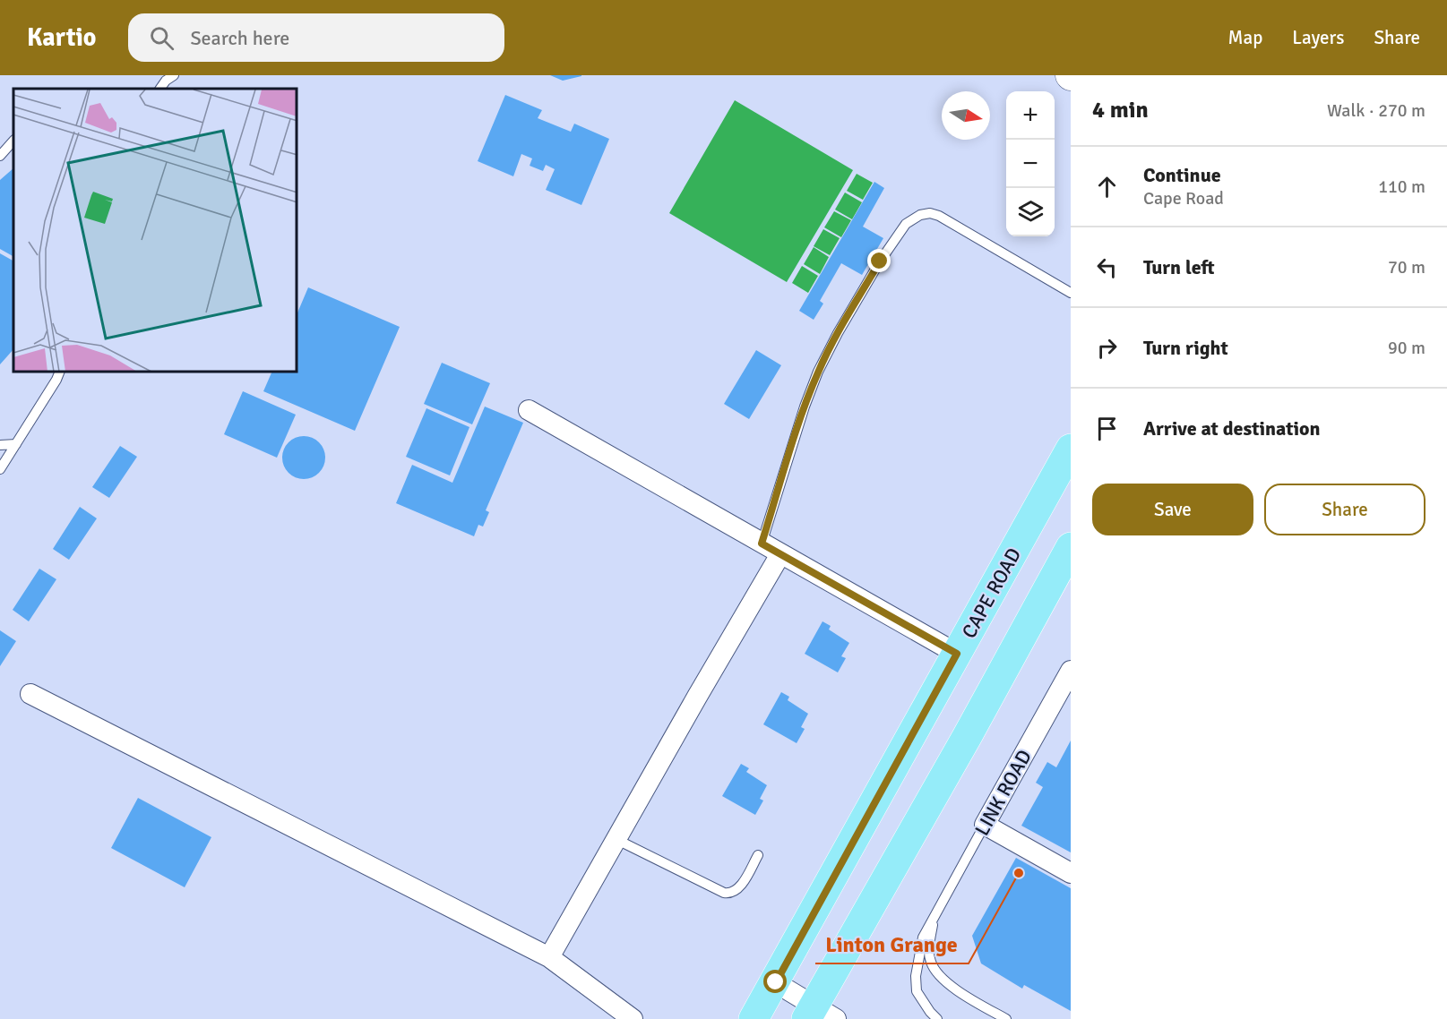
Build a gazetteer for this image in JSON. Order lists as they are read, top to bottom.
{
  "streets": {
    "main road": ["CAPE ROAD"],
    "street": ["LINK ROAD"]
  },
  "places": ["Linton Grange"],
  "north": "right",
  "page": {
    "header": "Kartio",
    "search": "Search here",
    "nav": ["Map", "Layers", "Share"],
    "heading": ["4 min", "Walk · 270 m"],
    "map_buttons": ["+", "−"],
    "list": [
      ["Continue", "Cape Road", "110 m"],
      ["Turn left", "70 m"],
      ["Turn right", "90 m"],
      "Arrive at destination"
    ],
    "buttons": ["Save", "Share"]
  }
}
